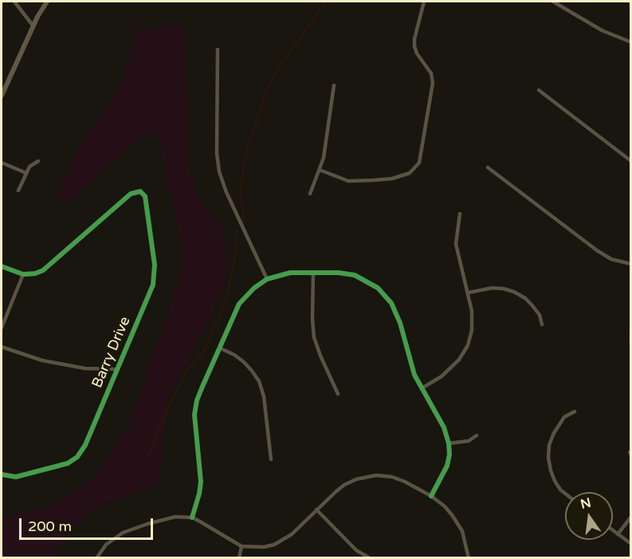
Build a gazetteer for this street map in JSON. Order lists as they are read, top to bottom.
{
  "streets": {
    "street": ["Barry Drive"]
  },
  "scale_bar": "200 m",
  "north": "top"
}
